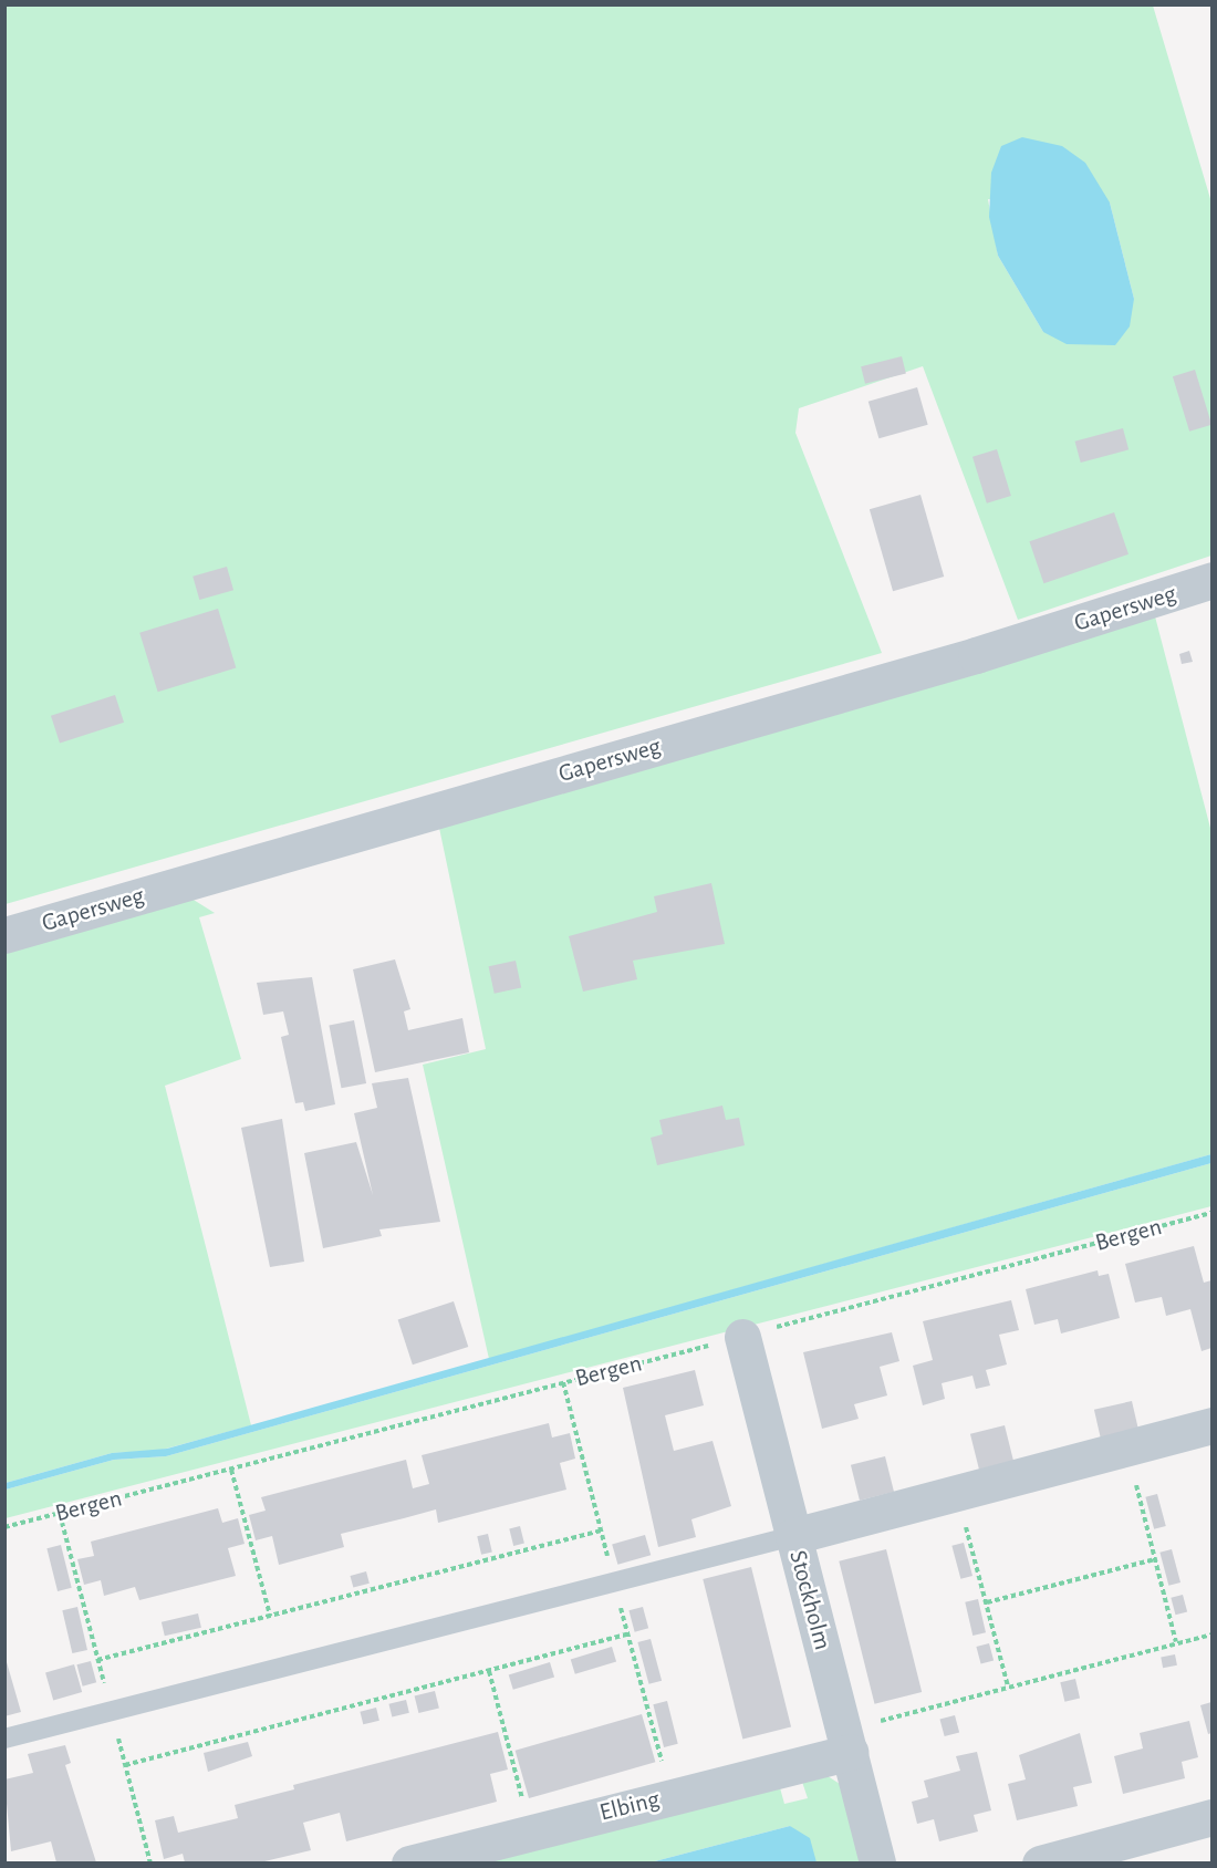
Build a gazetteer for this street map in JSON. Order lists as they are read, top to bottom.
{
  "streets": {
    "street": ["Gapersweg", "Stockholm", "Elbing"],
    "path": ["Bergen"]
  },
  "crossings": [
    ["Bergen", "Stockholm"],
    ["Stockholm", "Elbing"]
  ]
}
